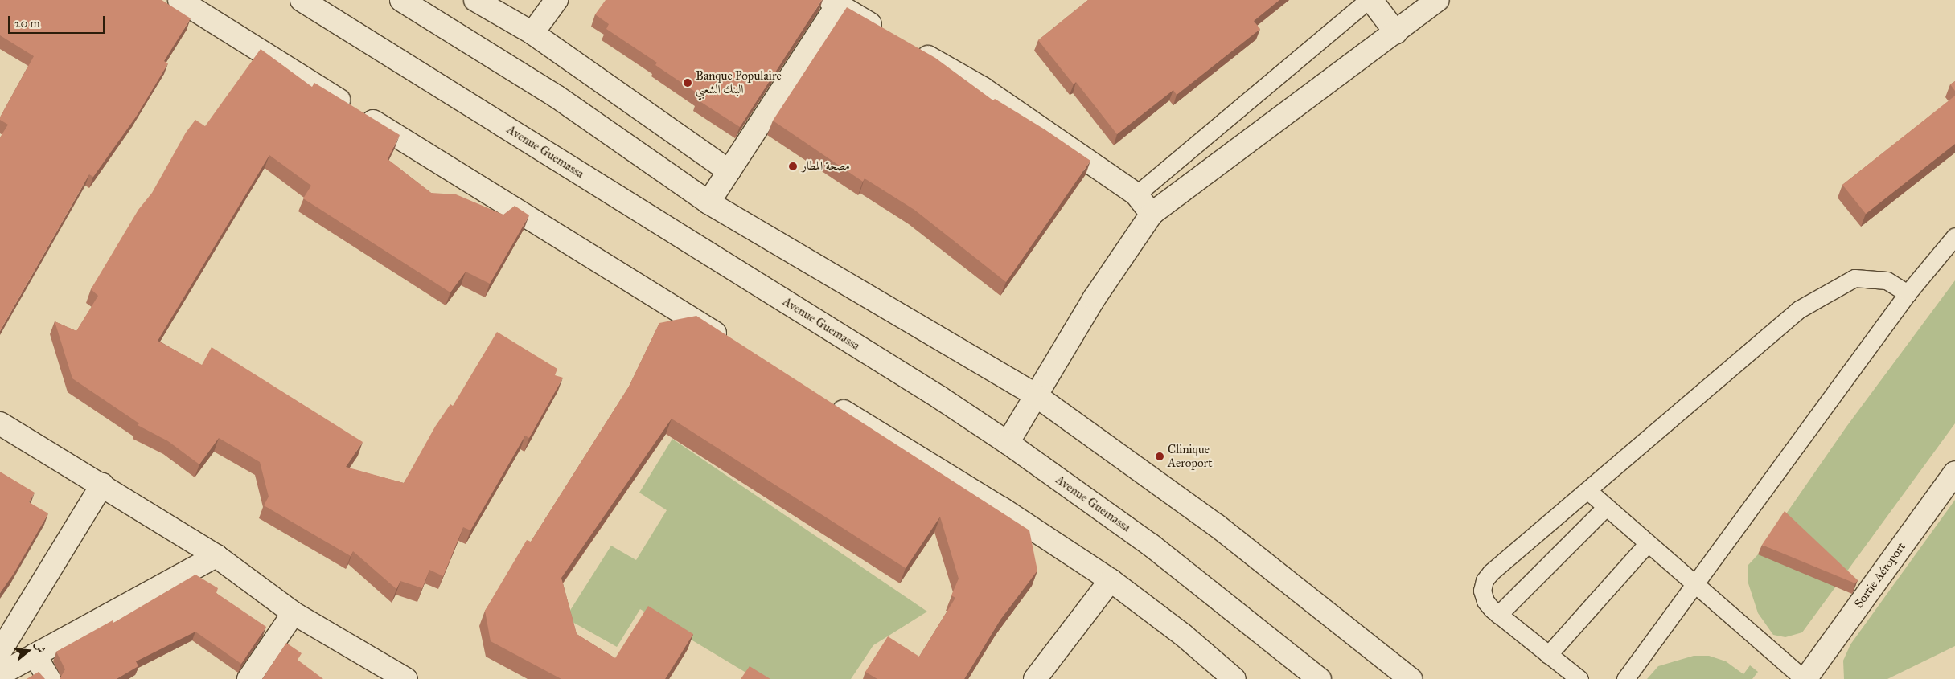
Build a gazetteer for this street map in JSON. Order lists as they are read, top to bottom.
{
  "streets": {
    "street": ["Avenue Guemassa", "Sortie Aéroport"]
  },
  "places": ["Banque Populaire البنك الشعبي", "مصحة المطار", "Clinique Aeroport"],
  "scale_bar": "20 m",
  "north": "right"
}
